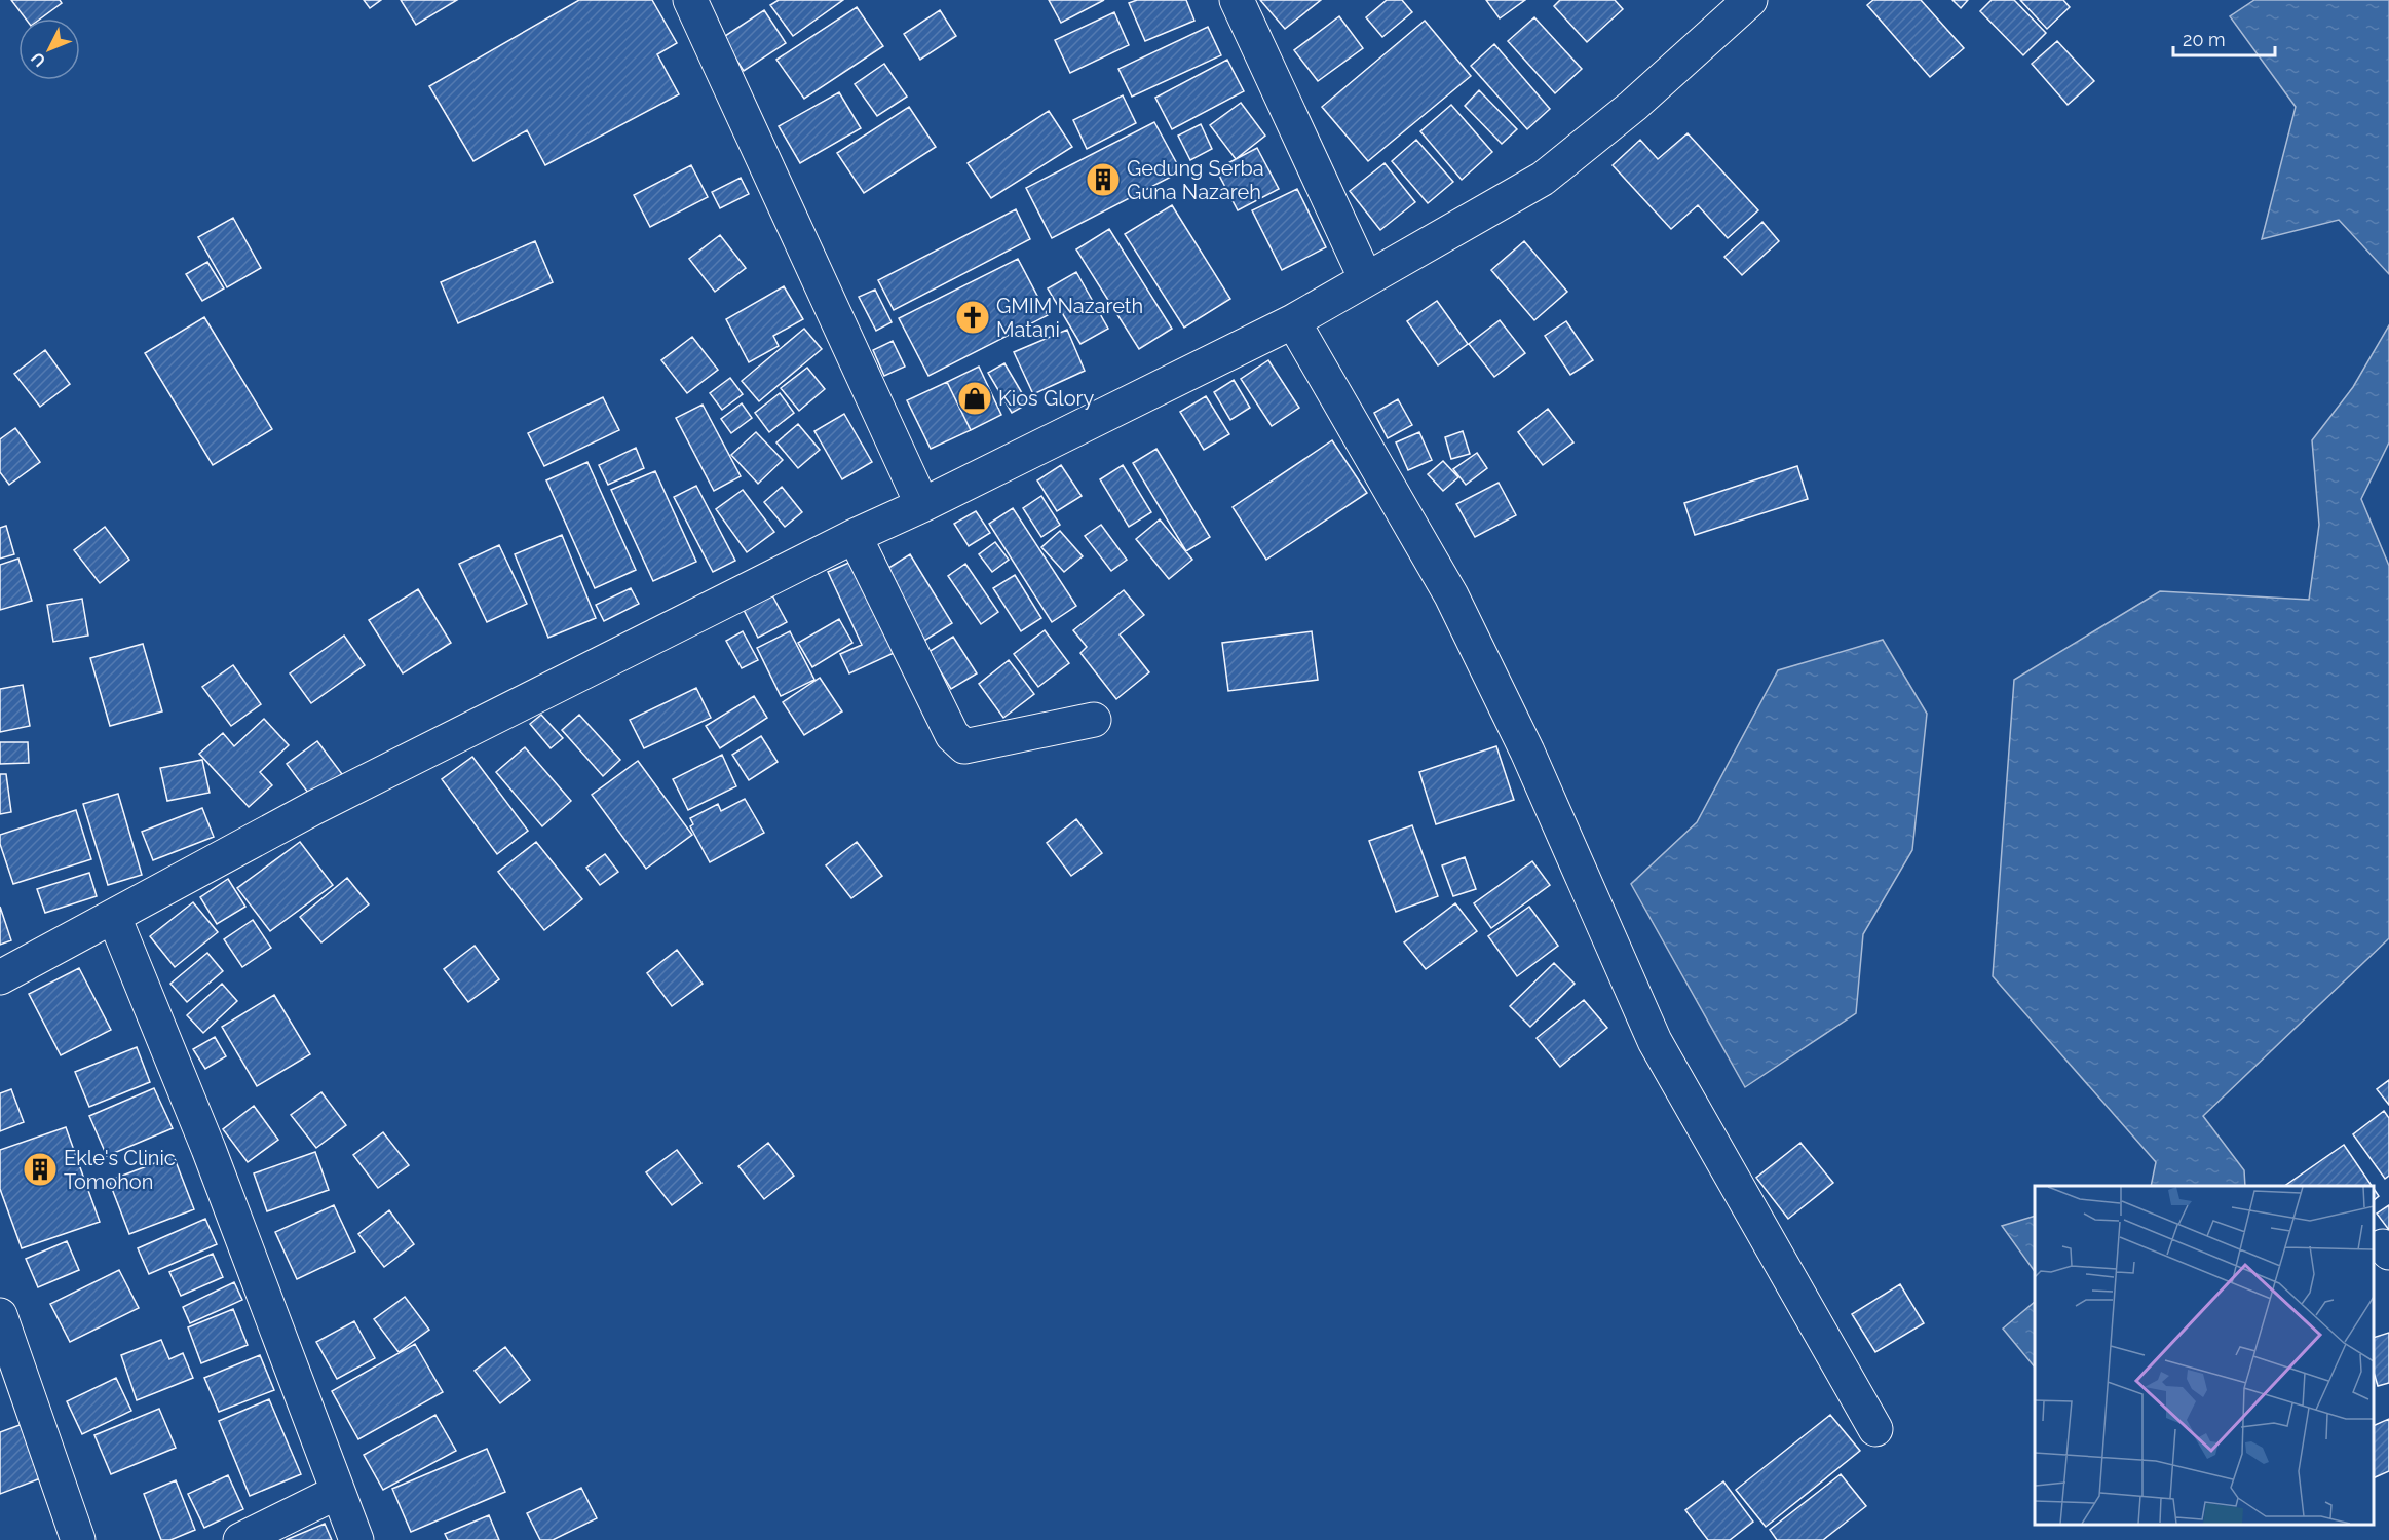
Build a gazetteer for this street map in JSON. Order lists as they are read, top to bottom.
{
  "places": {
    "building": ["Gedung Serba Guna Nazareh", "Ekle's Clinic Tomohon"],
    "church": ["GMIM Nazareth Matani"],
    "shop": ["Kios Glory"]
  },
  "scale_bar": "20 m",
  "north": "bottom left"
}
